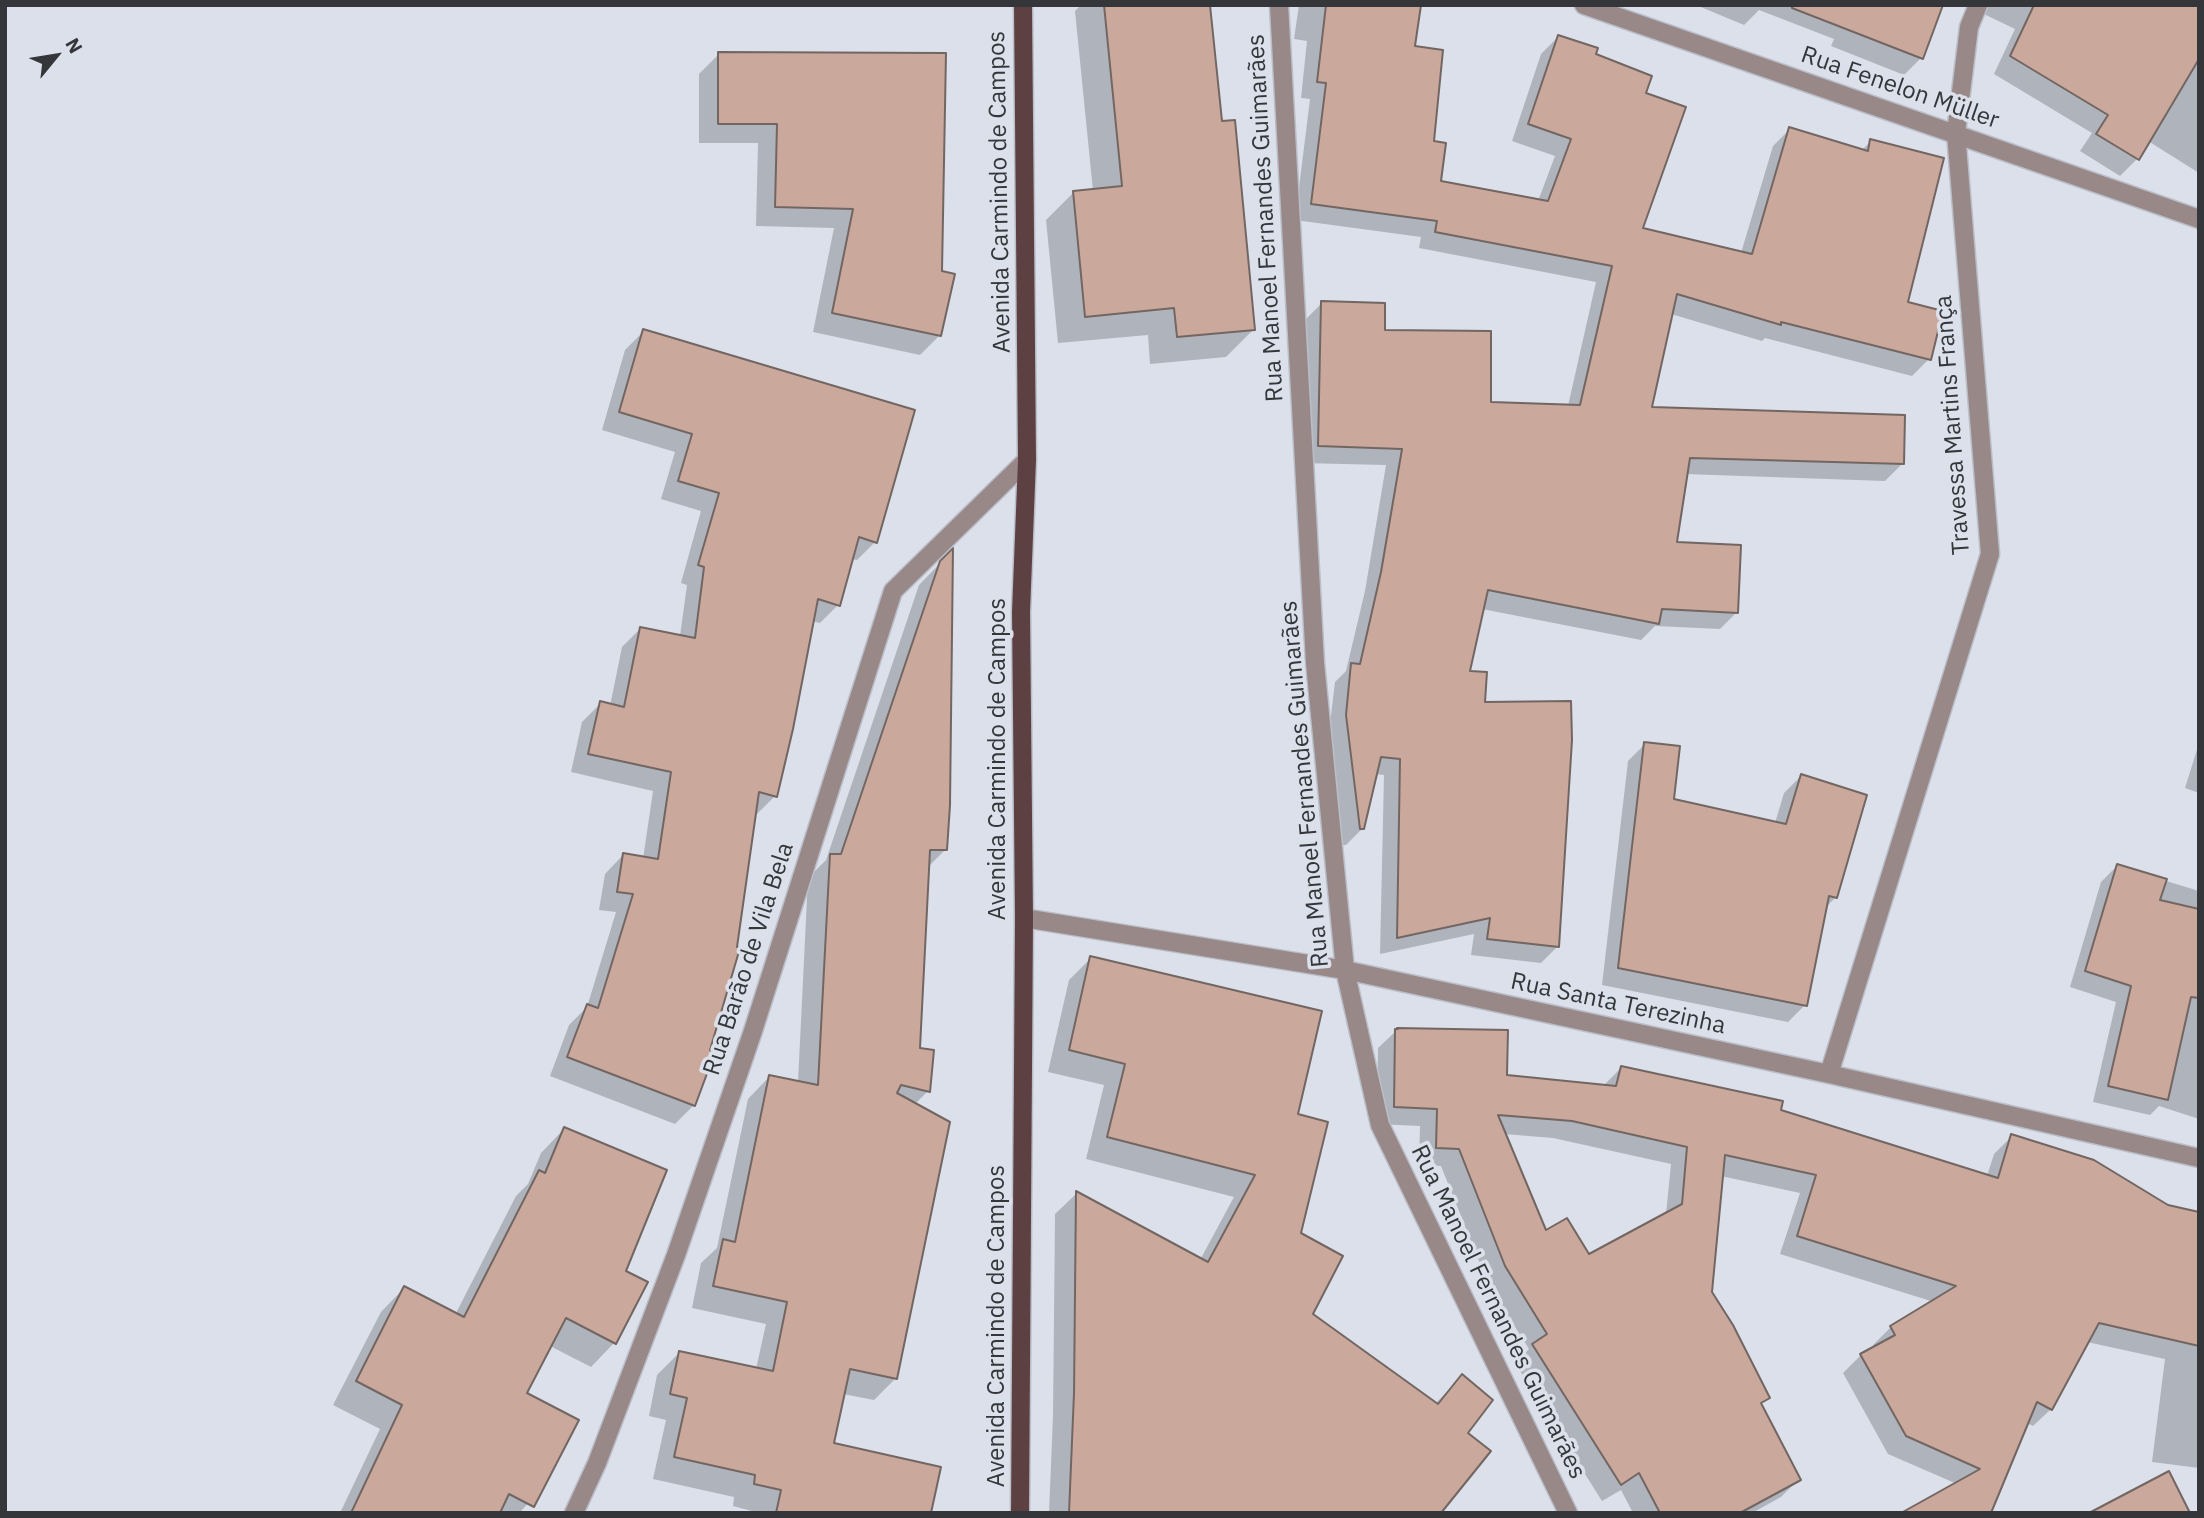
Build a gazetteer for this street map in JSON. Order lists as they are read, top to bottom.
{
  "streets": {
    "main road": ["Avenida Carmindo de Campos"],
    "street": [
      "Rua Fenelon Müller",
      "Rua Manoel Fernandes Guimarães",
      "Travessa Martins França",
      "Rua Barão de Vila Bela",
      "Rua Santa Terezinha"
    ]
  },
  "crossings": [
    ["Rua Fenelon Müller", "Travessa Martins França"],
    ["Avenida Carmindo de Campos", "Rua Barão de Vila Bela"],
    ["Avenida Carmindo de Campos", "Rua Santa Terezinha"],
    ["Rua Manoel Fernandes Guimarães", "Rua Santa Terezinha"],
    ["Travessa Martins França", "Rua Santa Terezinha"]
  ],
  "north": "top right"
}
